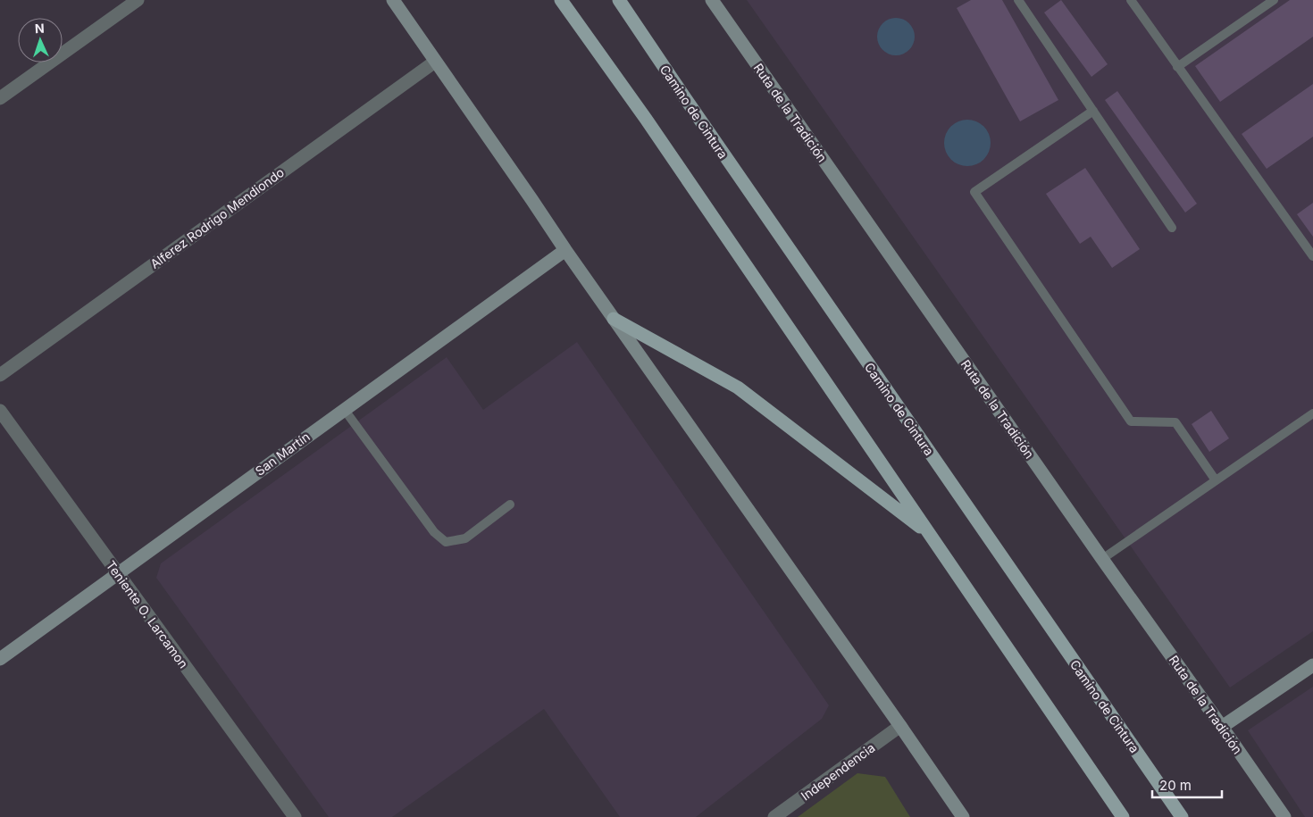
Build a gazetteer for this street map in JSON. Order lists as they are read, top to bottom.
{
  "streets": {
    "main road": ["Camino de Cintura"],
    "street": [
      "Ruta de la Tradición",
      "Alferez Rodrigo Mendiondo",
      "San Martín",
      "Teniente O. Larcamon",
      "Independencia"
    ]
  },
  "crossings": [
    ["San Martín", "Teniente O. Larcamon"]
  ],
  "scale_bar": "20 m",
  "north": "top"
}
